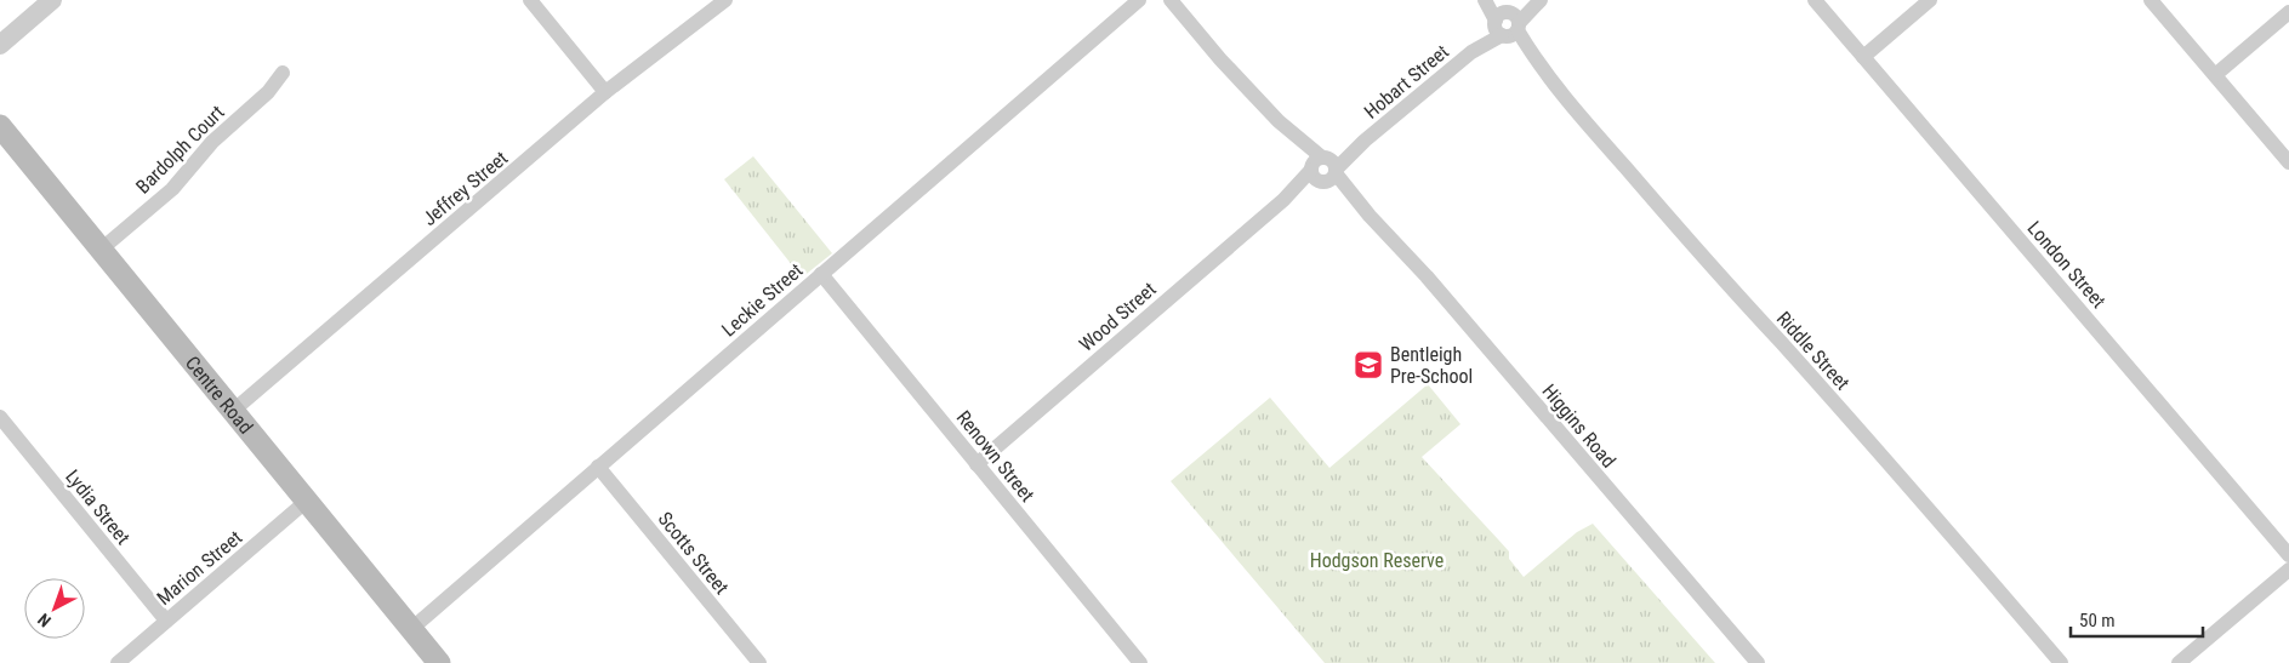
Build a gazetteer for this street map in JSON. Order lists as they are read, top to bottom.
{
  "streets": {
    "main road": ["Centre Road"],
    "street": [
      "Hobart Street",
      "Bardolph Court",
      "Jeffrey Street",
      "London Street",
      "Leckie Street",
      "Wood Street",
      "Riddle Street",
      "Higgins Road",
      "Renown Street",
      "Lydia Street",
      "Scotts Street",
      "Marion Street"
    ]
  },
  "crossings": [
    ["Hobart Street", "Wood Street"],
    ["Hobart Street", "Riddle Street"],
    ["Hobart Street", "Higgins Road"],
    ["Bardolph Court", "Centre Road"],
    ["Jeffrey Street", "Centre Road"],
    ["Leckie Street", "Centre Road"],
    ["Leckie Street", "Renown Street"],
    ["Leckie Street", "Scotts Street"],
    ["Wood Street", "Higgins Road"],
    ["Wood Street", "Renown Street"],
    ["Centre Road", "Marion Street"],
    ["Lydia Street", "Marion Street"]
  ],
  "parks": ["Hodgson Reserve"],
  "places": {
    "school or university": ["Bentleigh Pre-School"]
  },
  "scale_bar": "50 m",
  "north": "bottom left"
}
